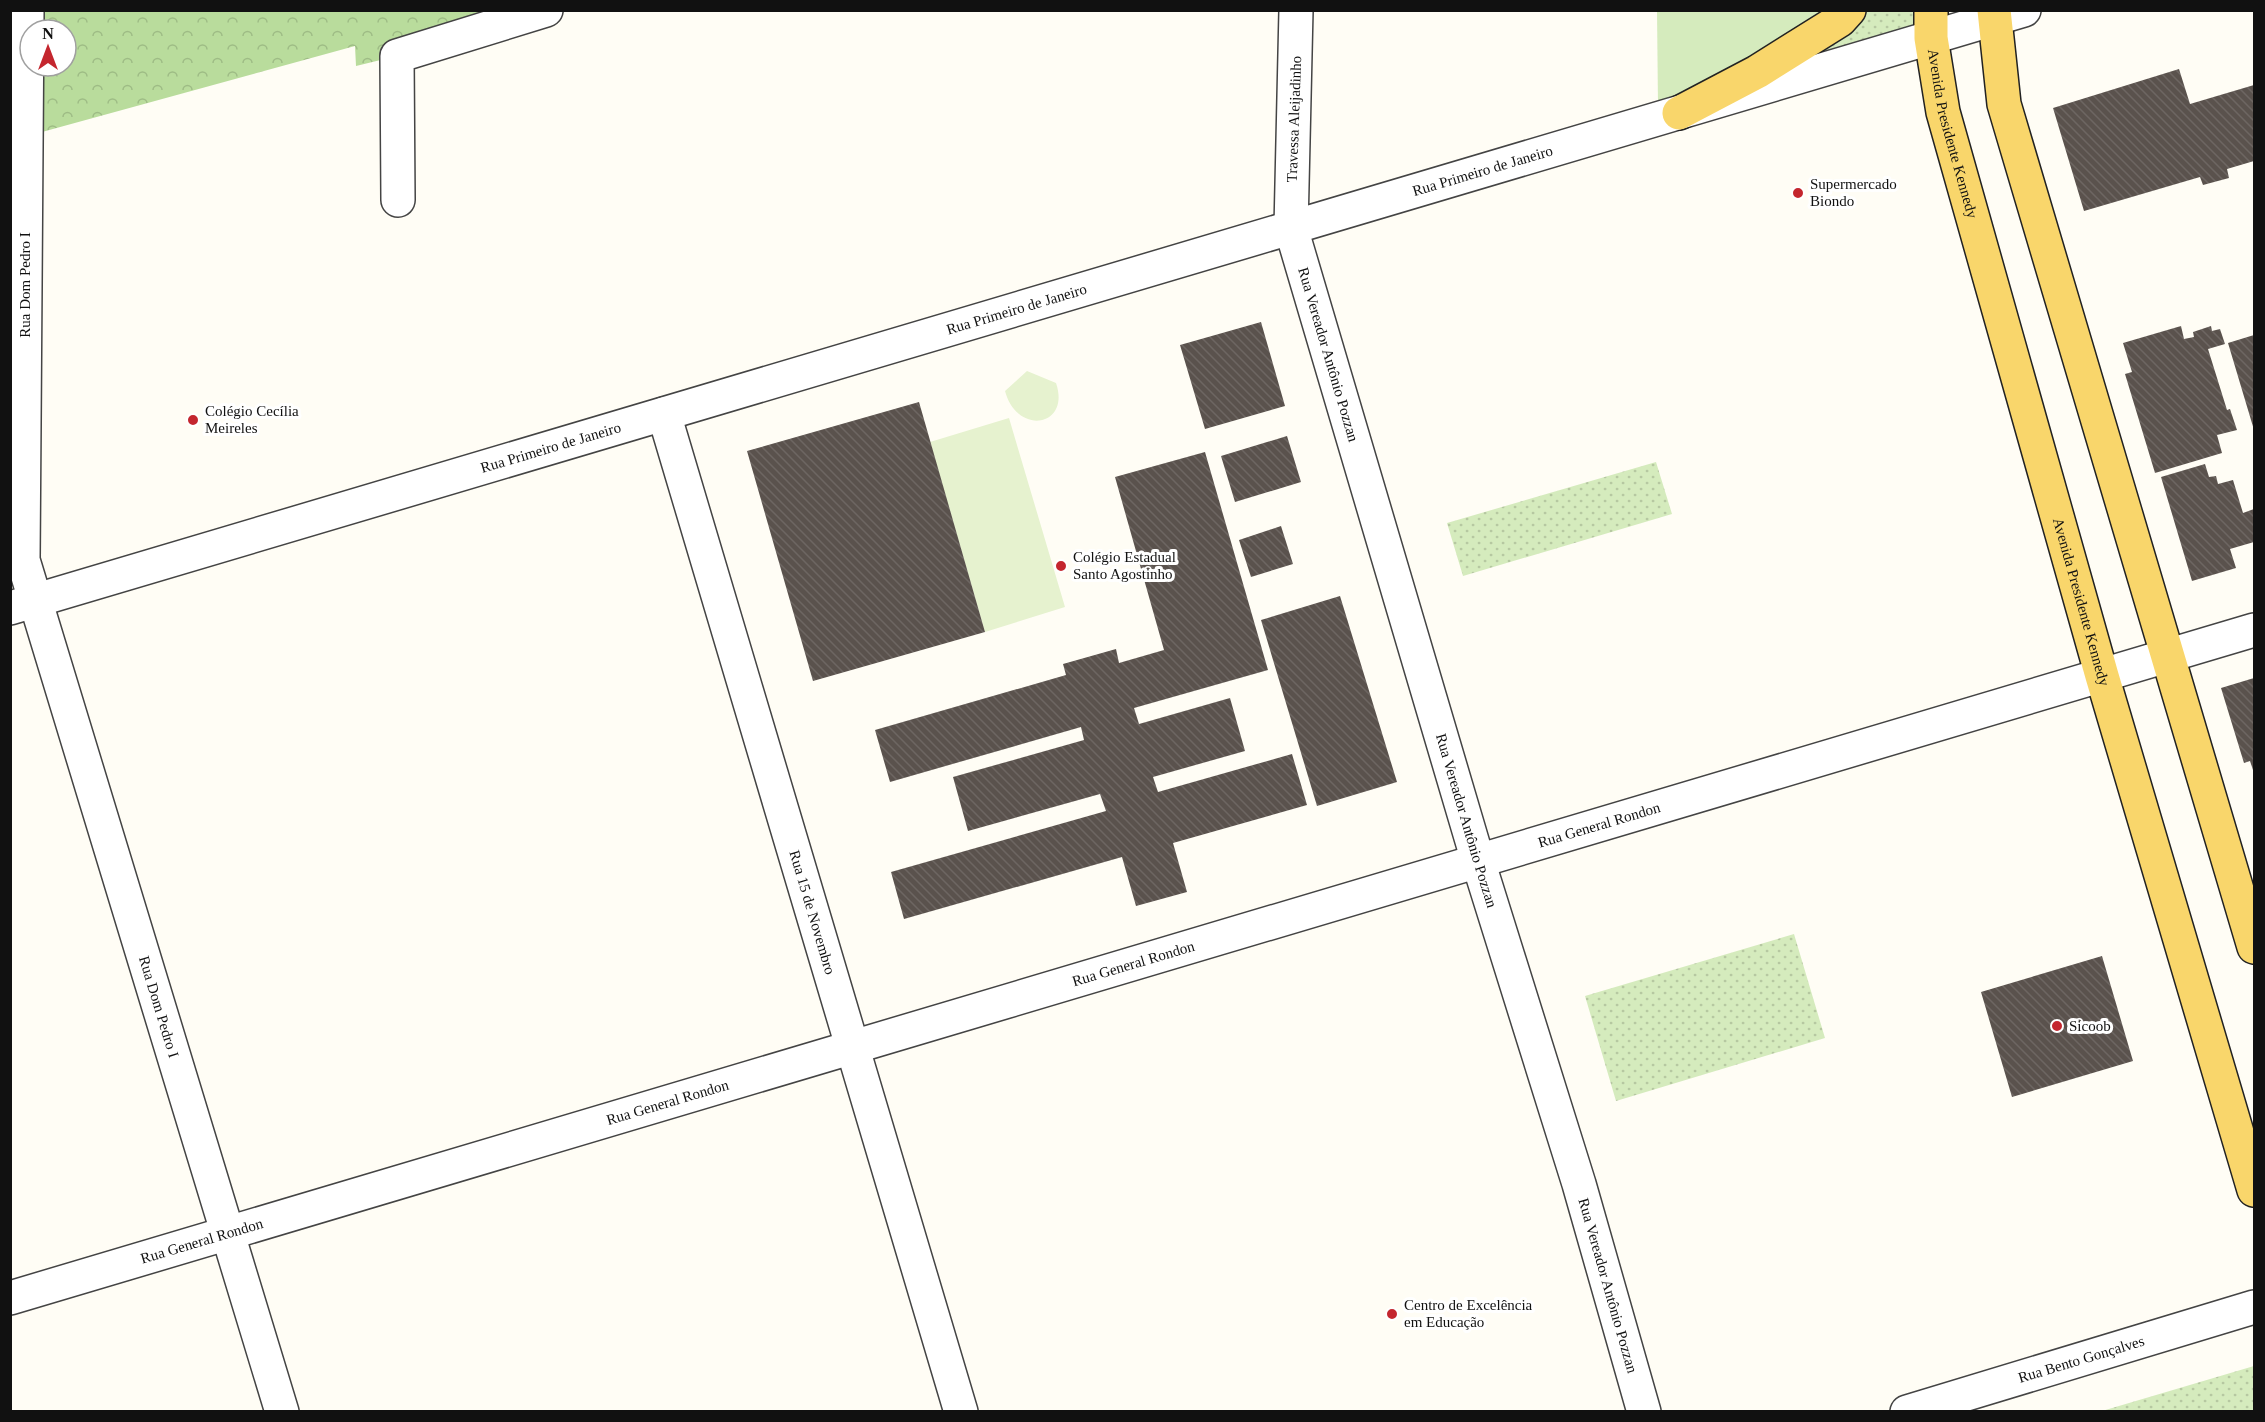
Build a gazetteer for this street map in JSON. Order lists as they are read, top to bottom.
{
  "streets": {
    "main road": ["Avenida Presidente Kennedy"],
    "street": [
      "Travessa Aleijadinho",
      "Rua Primeiro de Janeiro",
      "Rua Dom Pedro I",
      "Rua Vereador Antônio Pozzan",
      "Rua General Rondon",
      "Rua 15 de Novembro",
      "Rua Bento Gonçalves"
    ]
  },
  "crossings": [
    ["Travessa Aleijadinho", "Rua Primeiro de Janeiro"],
    ["Travessa Aleijadinho", "Rua Vereador Antônio Pozzan"],
    ["Avenida Presidente Kennedy", "Rua Primeiro de Janeiro"],
    ["Avenida Presidente Kennedy", "Rua General Rondon"],
    ["Rua Primeiro de Janeiro", "Rua Dom Pedro I"],
    ["Rua Primeiro de Janeiro", "Rua Vereador Antônio Pozzan"],
    ["Rua Primeiro de Janeiro", "Rua 15 de Novembro"],
    ["Rua Dom Pedro I", "Rua General Rondon"],
    ["Rua Vereador Antônio Pozzan", "Rua General Rondon"],
    ["Rua General Rondon", "Rua 15 de Novembro"]
  ],
  "places": [
    "Supermercado Biondo",
    "Colégio Cecília Meireles",
    "Colégio Estadual Santo Agostinho",
    "Sicoob",
    "Centro de Excelência em Educação"
  ],
  "north": "top"
}
